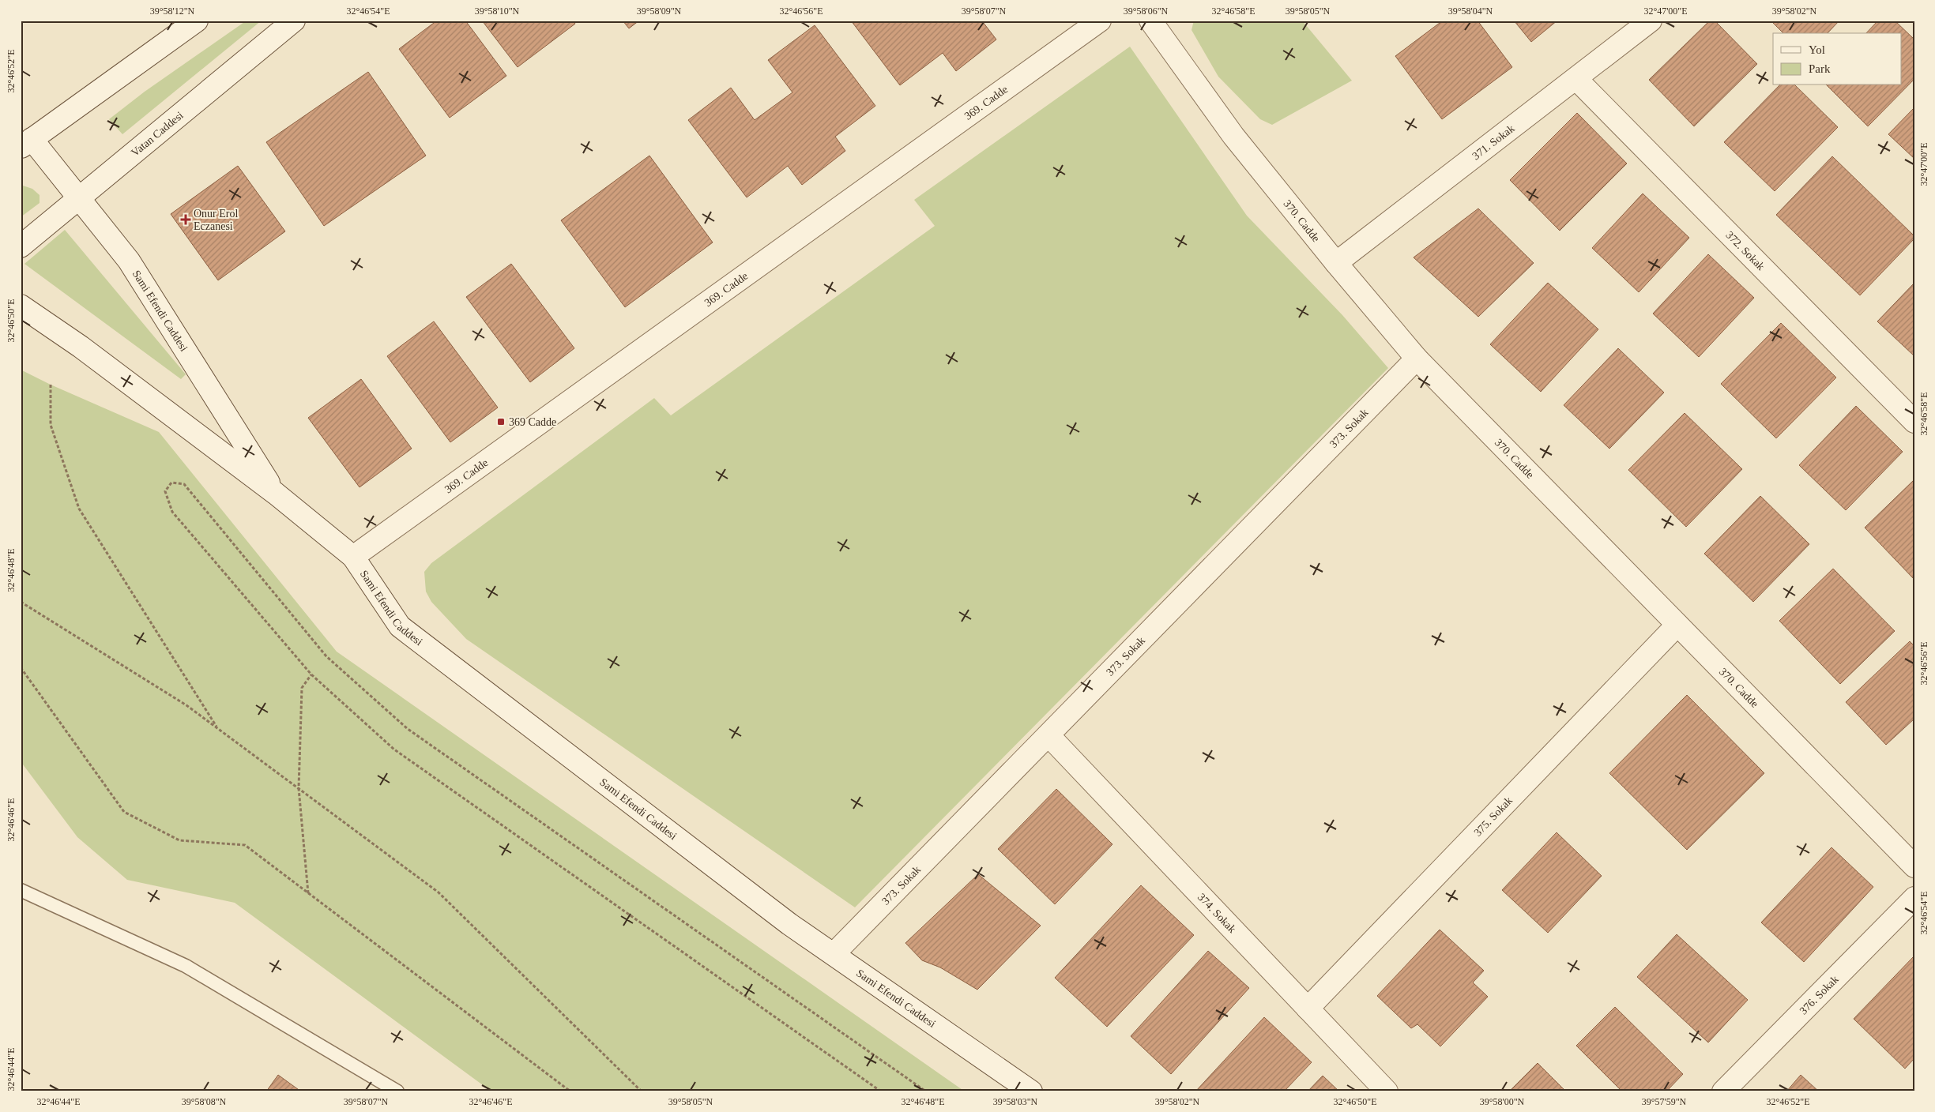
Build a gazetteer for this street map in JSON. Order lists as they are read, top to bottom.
{
  "streets": {
    "street": [
      "369. Cadde",
      "Vatan Caddesi",
      "371. Sokak",
      "370. Cadde",
      "372. Sokak",
      "Sami Efendi Caddesi",
      "373. Sokak",
      "375. Sokak",
      "374. Sokak",
      "376. Sokak"
    ]
  },
  "crossings": [
    ["369. Cadde", "Sami Efendi Caddesi"],
    ["Vatan Caddesi", "Sami Efendi Caddesi"],
    ["371. Sokak", "370. Cadde"],
    ["371. Sokak", "372. Sokak"],
    ["370. Cadde", "373. Sokak"],
    ["370. Cadde", "375. Sokak"],
    ["Sami Efendi Caddesi", "373. Sokak"],
    ["373. Sokak", "374. Sokak"],
    ["375. Sokak", "374. Sokak"]
  ],
  "places": {
    "health": ["Onur Erol Eczanesi"],
    "transit": ["369 Cadde"]
  },
  "legend": ["Yol", "Park"],
  "coordinates": [
    "39°58'12\"N",
    "32°46'54\"E",
    "39°58'10\"N",
    "39°58'09\"N",
    "32°46'56\"E",
    "39°58'07\"N",
    "39°58'06\"N",
    "32°46'58\"E",
    "39°58'05\"N",
    "39°58'04\"N",
    "32°47'00\"E",
    "39°58'02\"N",
    "32°46'52\"E",
    "32°46'50\"E",
    "32°46'48\"E",
    "32°46'46\"E",
    "32°46'44\"E",
    "39°58'08\"N",
    "39°58'03\"N",
    "39°58'00\"N",
    "39°57'59\"N"
  ]
}
